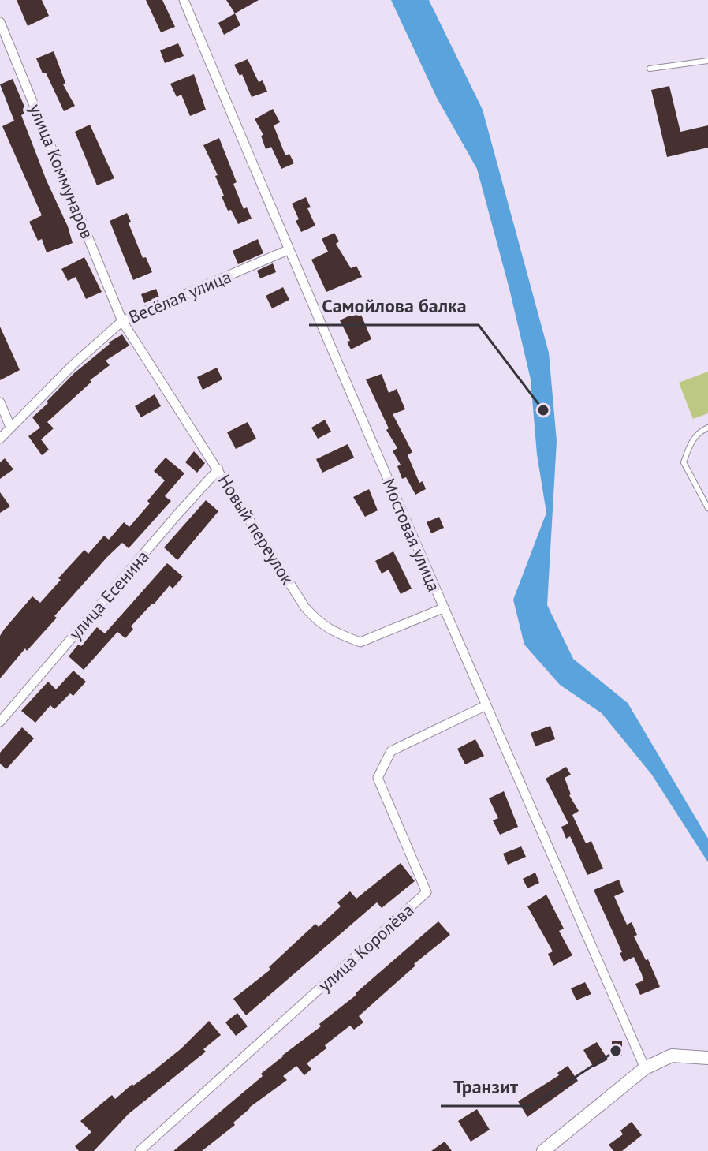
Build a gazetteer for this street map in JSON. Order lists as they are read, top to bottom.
{
  "streets": {
    "street": [
      "улица Коммунаров",
      "Весёлая улица",
      "Новый переулок",
      "Мостовая улица",
      "улица Есенина",
      "улица Королёва"
    ]
  },
  "crossings": [
    ["улица Коммунаров", "Весёлая улица"],
    ["улица Коммунаров", "Новый переулок"],
    ["Весёлая улица", "Новый переулок"],
    ["Весёлая улица", "Мостовая улица"],
    ["Новый переулок", "Мостовая улица"],
    ["Новый переулок", "улица Есенина"],
    ["Мостовая улица", "улица Королёва"]
  ],
  "places": ["Самойлова балка", "Транзит"]
}
